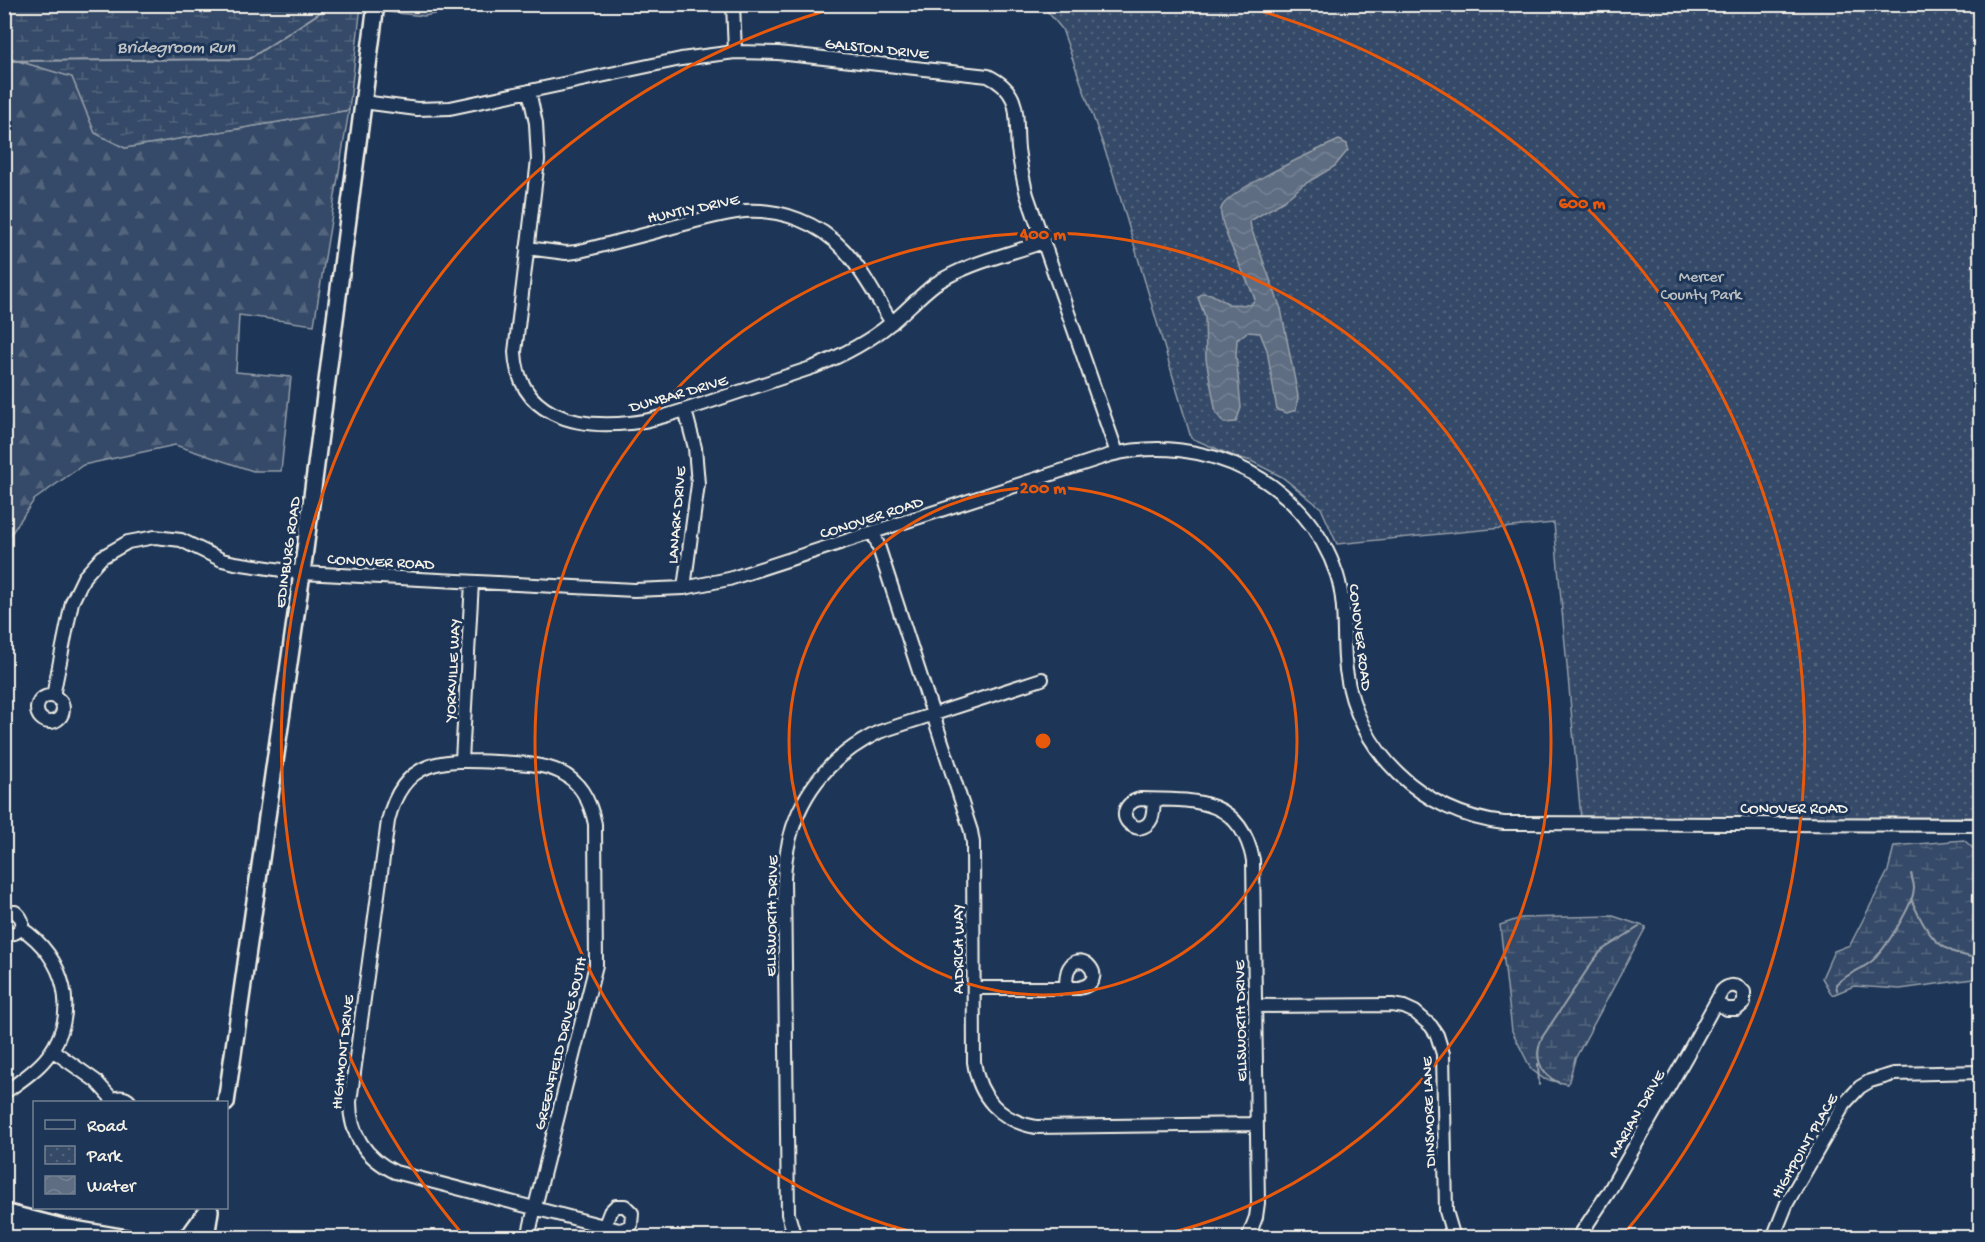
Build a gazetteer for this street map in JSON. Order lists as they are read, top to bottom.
{
  "streets": {
    "main road": ["EDINBURG ROAD"],
    "street": [
      "GALSTON DRIVE",
      "HUNTLY DRIVE",
      "DUNBAR DRIVE",
      "LANARK DRIVE",
      "CONOVER ROAD",
      "YORKVILLE WAY",
      "ELLSWORTH DRIVE",
      "ALDRICH WAY",
      "GREENFIELD DRIVE SOUTH",
      "HIGHMONT DRIVE",
      "DINSMORE LANE",
      "MARIAN DRIVE",
      "HIGHPOINT PLACE"
    ]
  },
  "crossings": [
    ["GALSTON DRIVE", "DUNBAR DRIVE"],
    ["GALSTON DRIVE", "CONOVER ROAD"],
    ["GALSTON DRIVE", "EDINBURG ROAD"],
    ["HUNTLY DRIVE", "DUNBAR DRIVE"],
    ["DUNBAR DRIVE", "LANARK DRIVE"],
    ["LANARK DRIVE", "CONOVER ROAD"],
    ["CONOVER ROAD", "EDINBURG ROAD"],
    ["CONOVER ROAD", "YORKVILLE WAY"],
    ["CONOVER ROAD", "ALDRICH WAY"],
    ["YORKVILLE WAY", "GREENFIELD DRIVE SOUTH"],
    ["ELLSWORTH DRIVE", "ALDRICH WAY"],
    ["ELLSWORTH DRIVE", "DINSMORE LANE"],
    ["GREENFIELD DRIVE SOUTH", "HIGHMONT DRIVE"]
  ],
  "water": ["Bridegroom Run"],
  "parks": ["Mercer County Park"],
  "legend": ["Road", "Park", "Water"],
  "rings": ["600 m", "400 m", "200 m"]
}
